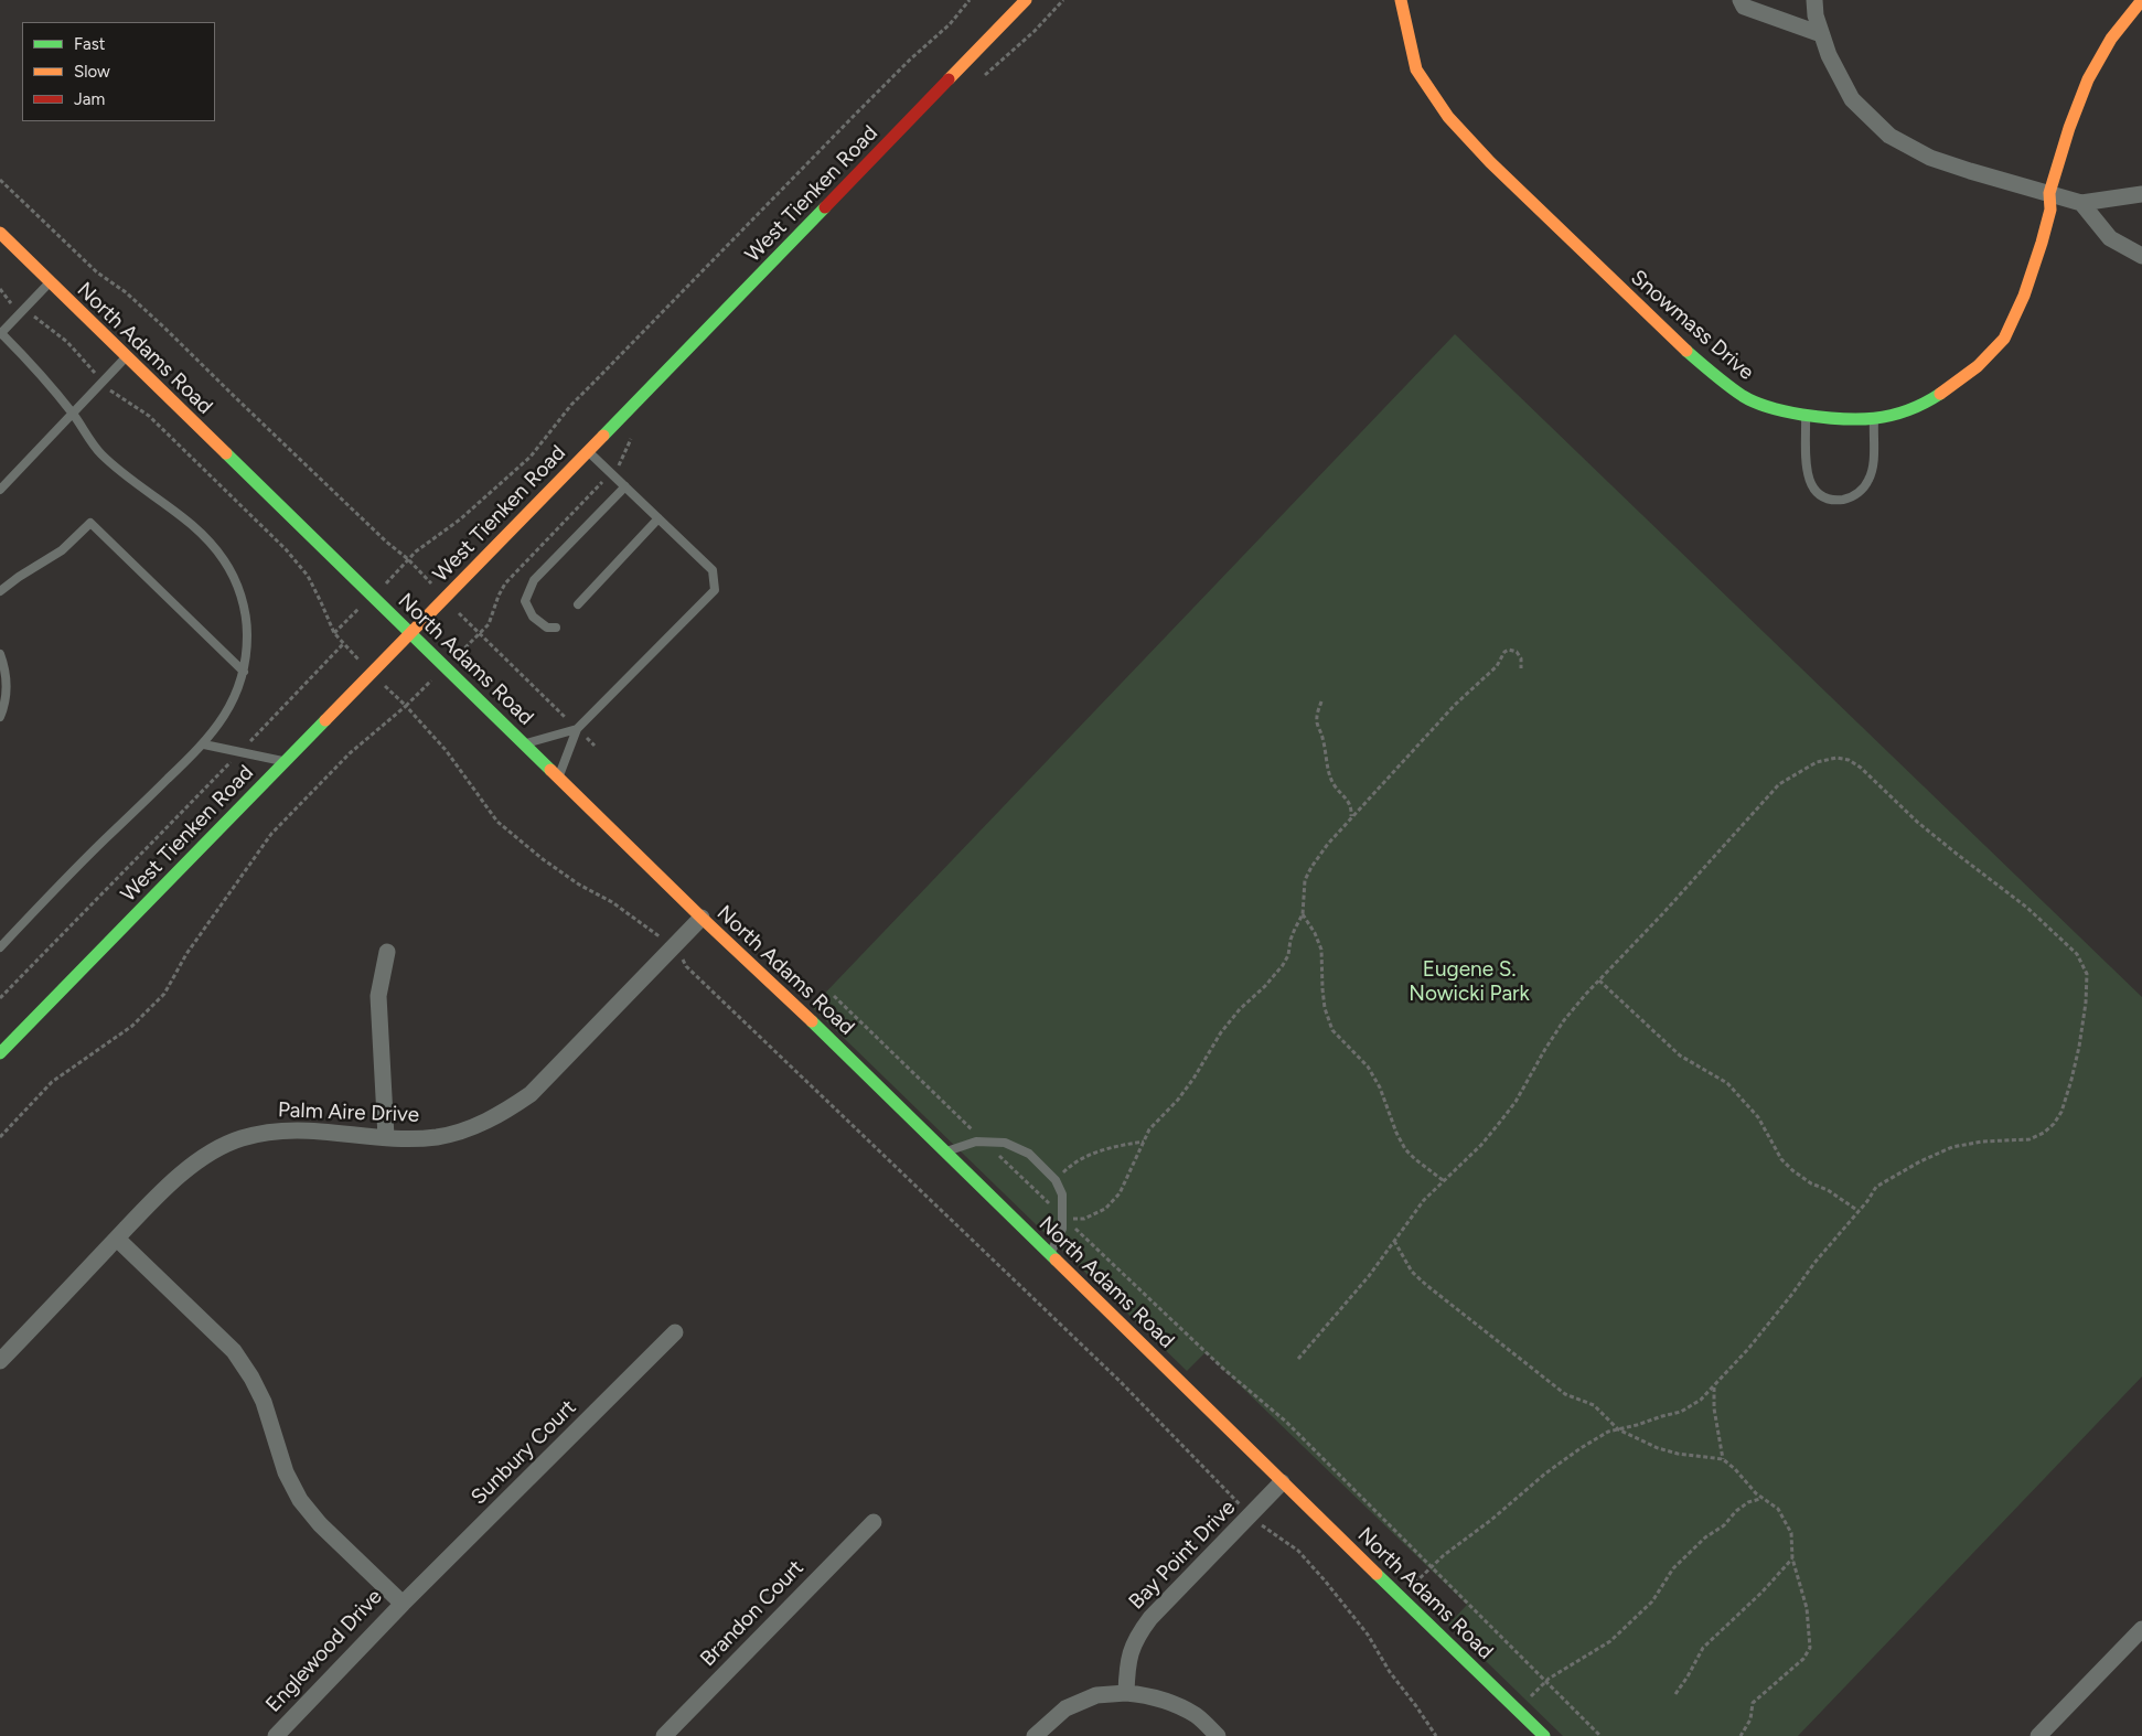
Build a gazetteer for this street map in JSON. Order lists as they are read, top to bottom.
{
  "streets": {
    "street": [
      "West Tienken Road",
      "Snowmass Drive",
      "North Adams Road",
      "Palm Aire Drive",
      "Sunbury Court",
      "Bay Point Drive",
      "Brandon Court",
      "Englewood Drive"
    ]
  },
  "crossings": [
    ["West Tienken Road", "North Adams Road"],
    ["North Adams Road", "Palm Aire Drive"],
    ["North Adams Road", "Bay Point Drive"],
    ["Palm Aire Drive", "Englewood Drive"],
    ["Sunbury Court", "Englewood Drive"]
  ],
  "parks": ["Eugene S. Nowicki Park"],
  "legend": ["Fast", "Slow", "Jam"]
}
